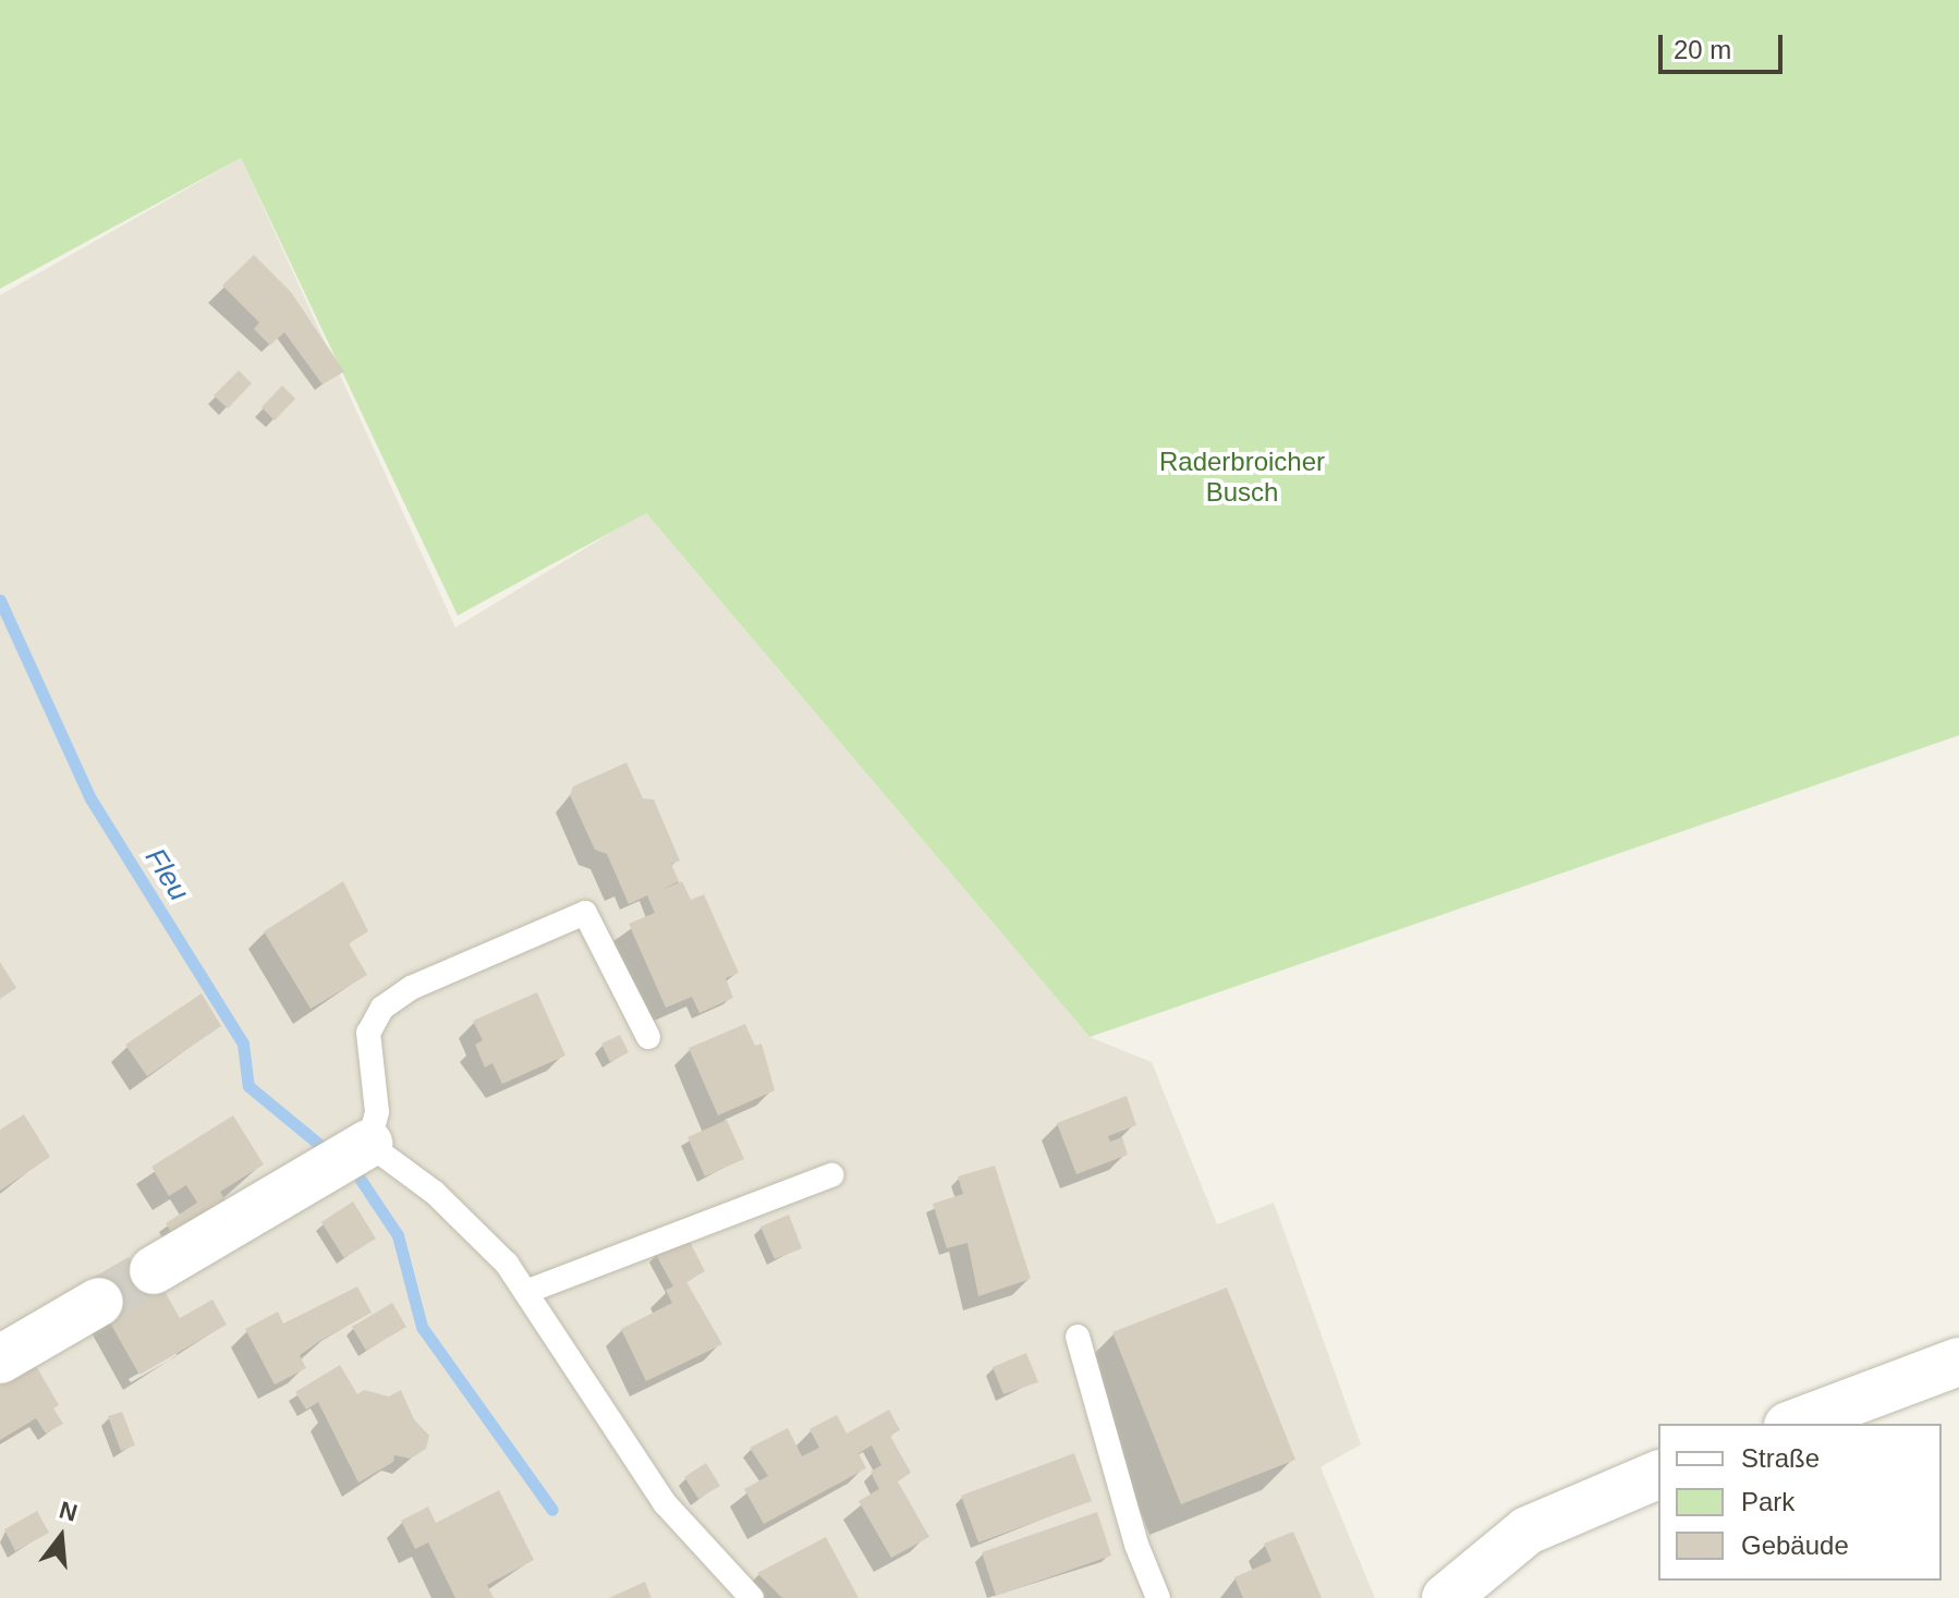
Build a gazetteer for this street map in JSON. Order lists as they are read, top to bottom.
{
  "water": ["Fleu"],
  "parks": ["Raderbroicher Busch"],
  "legend": ["Straße", "Park", "Gebäude"],
  "scale_bar": "20 m",
  "north": "top"
}
